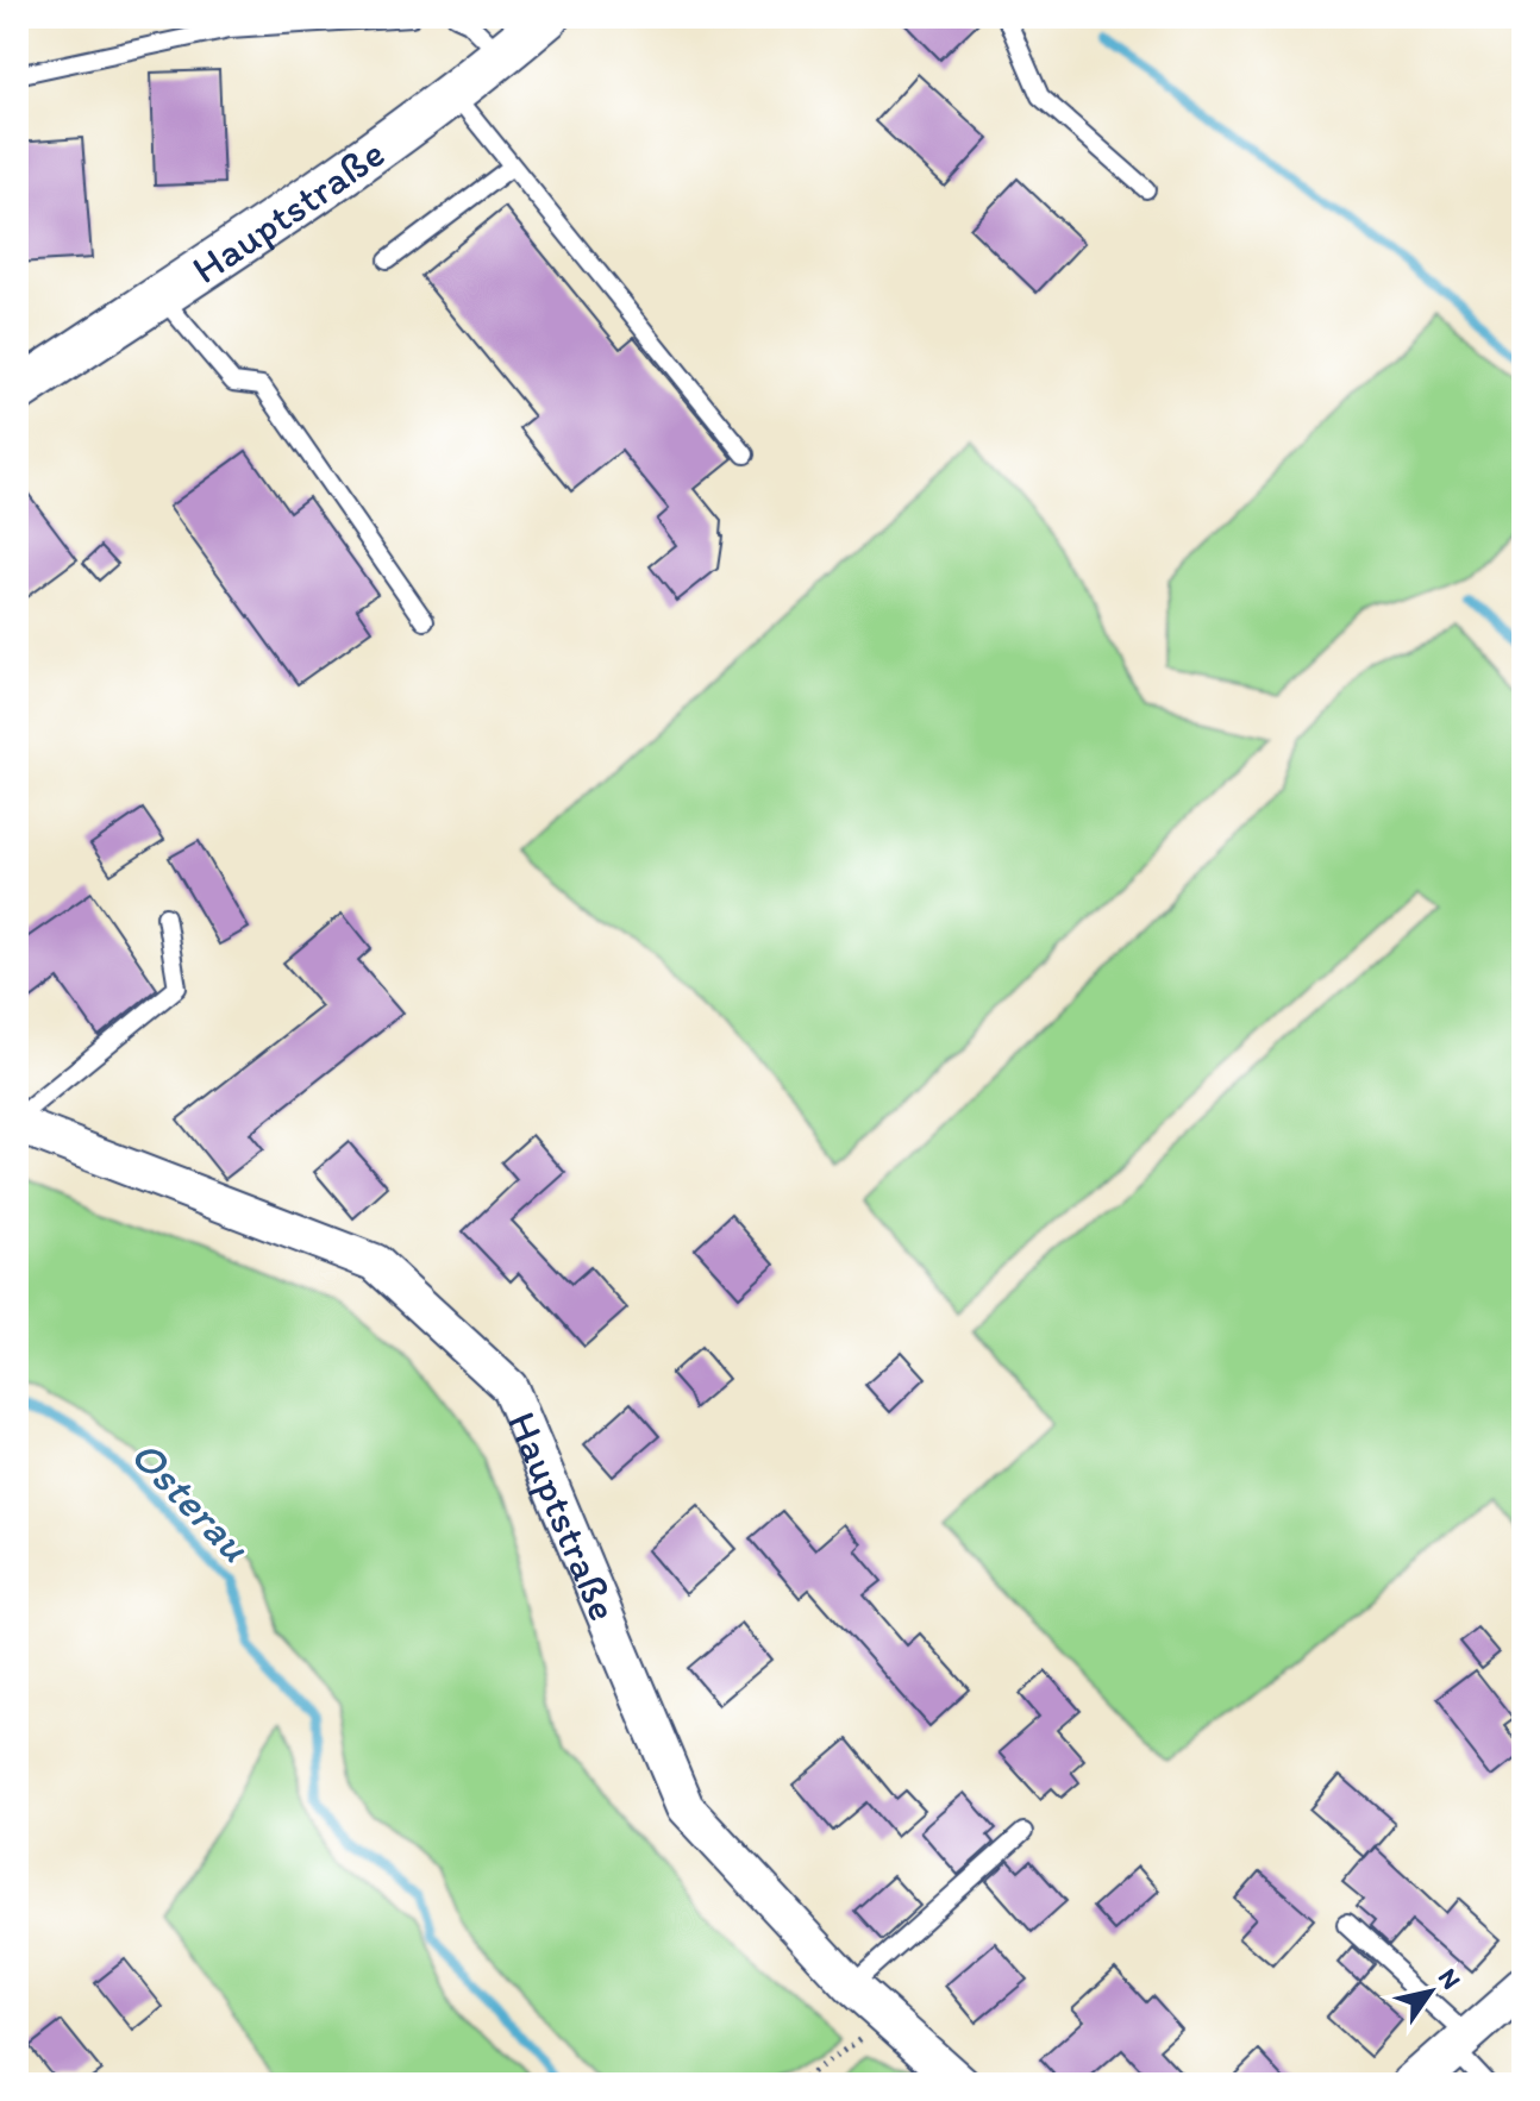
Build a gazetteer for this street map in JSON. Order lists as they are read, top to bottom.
{
  "streets": {
    "street": ["Hauptstraße"]
  },
  "water": ["Osterau"],
  "north": "top right"
}
